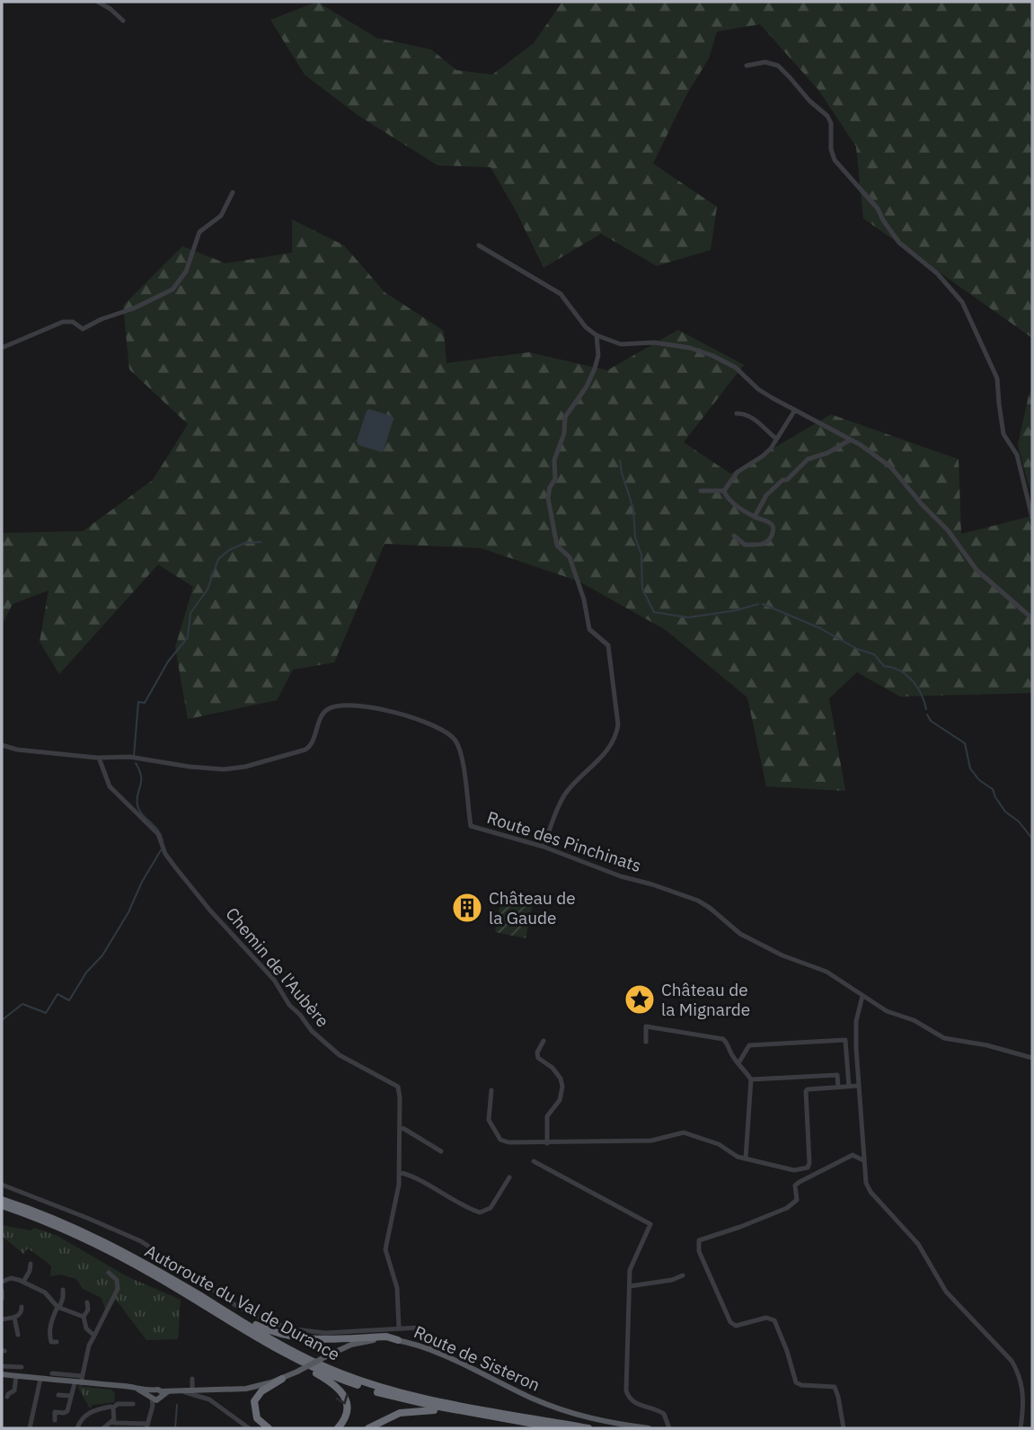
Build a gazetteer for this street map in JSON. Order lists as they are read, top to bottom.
{
  "streets": {
    "highway": ["Autoroute du Val de Durance"],
    "main road": ["Route de Sisteron"],
    "street": ["Route des Pinchinats", "Chemin de l'Aubère"]
  },
  "crossings": [
    ["Route des Pinchinats", "Chemin de l'Aubère"]
  ],
  "places": {
    "building": ["Château de la Gaude"],
    "place": ["Château de la Mignarde"]
  }
}
